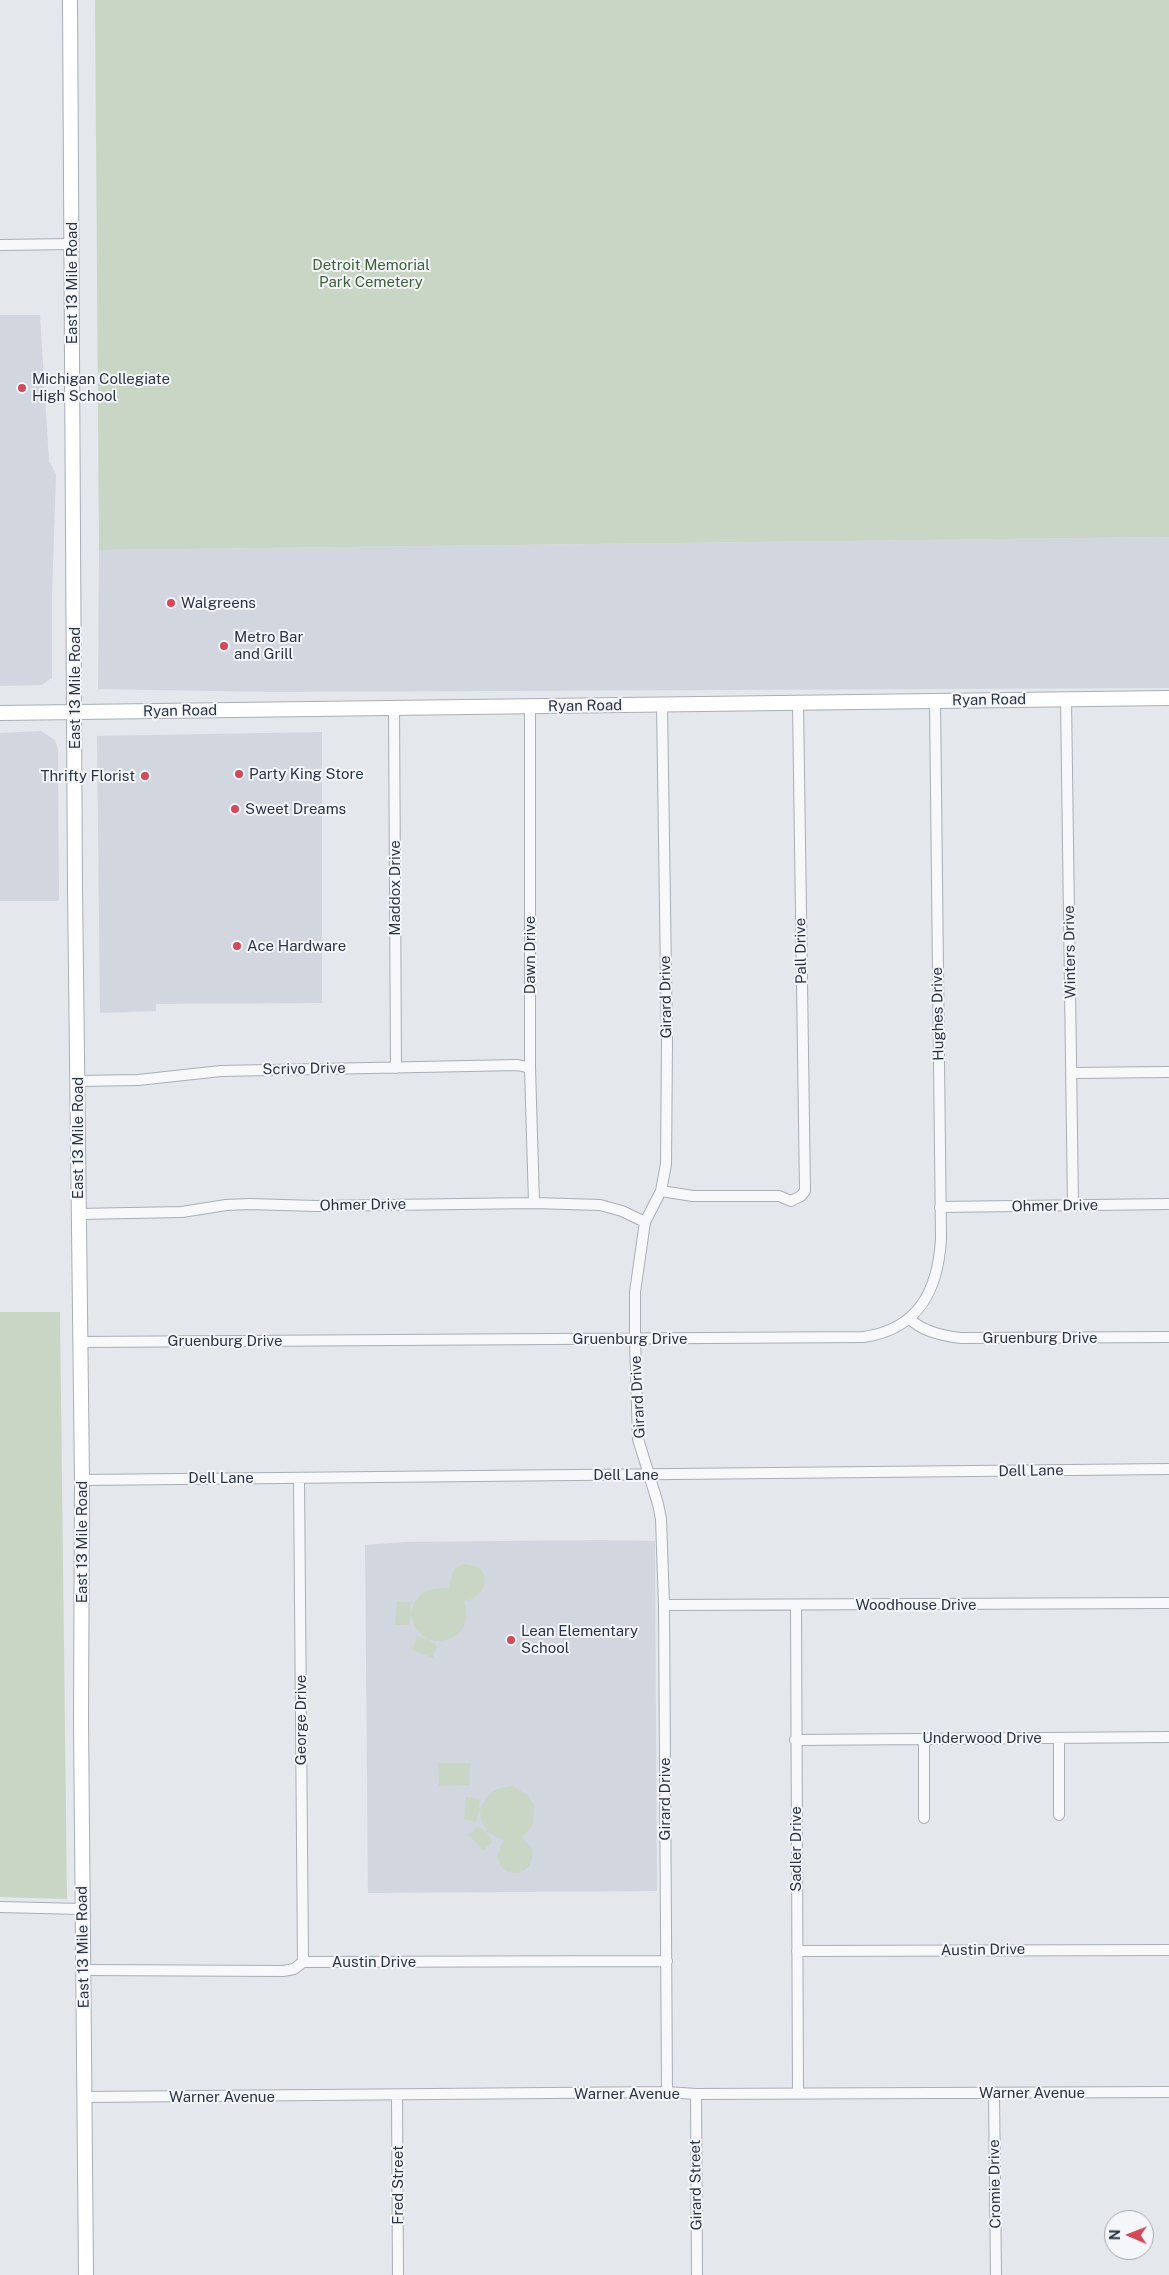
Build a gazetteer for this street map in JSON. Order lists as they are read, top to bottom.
{
  "streets": {
    "main road": ["East 13 Mile Road", "Ryan Road"],
    "street": [
      "Maddox Drive",
      "Pall Drive",
      "Winters Drive",
      "Dawn Drive",
      "Girard Drive",
      "Hughes Drive",
      "Scrivo Drive",
      "Ohmer Drive",
      "Gruenburg Drive",
      "Dell Lane",
      "Woodhouse Drive",
      "George Drive",
      "Underwood Drive",
      "Sadler Drive",
      "Austin Drive",
      "Warner Avenue",
      "Cromie Drive",
      "Fred Street",
      "Girard Street"
    ]
  },
  "crossings": [
    ["East 13 Mile Road", "Ryan Road"],
    ["East 13 Mile Road", "Scrivo Drive"],
    ["East 13 Mile Road", "Ohmer Drive"],
    ["East 13 Mile Road", "Gruenburg Drive"],
    ["East 13 Mile Road", "Dell Lane"],
    ["East 13 Mile Road", "Austin Drive"],
    ["East 13 Mile Road", "Warner Avenue"],
    ["Ryan Road", "Maddox Drive"],
    ["Ryan Road", "Pall Drive"],
    ["Ryan Road", "Winters Drive"],
    ["Ryan Road", "Dawn Drive"],
    ["Ryan Road", "Girard Drive"],
    ["Ryan Road", "Hughes Drive"],
    ["Maddox Drive", "Scrivo Drive"],
    ["Pall Drive", "Girard Drive"],
    ["Winters Drive", "Ohmer Drive"],
    ["Dawn Drive", "Scrivo Drive"],
    ["Dawn Drive", "Ohmer Drive"],
    ["Girard Drive", "Ohmer Drive"],
    ["Girard Drive", "Gruenburg Drive"],
    ["Girard Drive", "Dell Lane"],
    ["Girard Drive", "Woodhouse Drive"],
    ["Girard Drive", "Austin Drive"],
    ["Girard Drive", "Warner Avenue"],
    ["Hughes Drive", "Ohmer Drive"],
    ["Hughes Drive", "Gruenburg Drive"],
    ["Dell Lane", "George Drive"],
    ["Woodhouse Drive", "Sadler Drive"],
    ["George Drive", "Austin Drive"],
    ["Underwood Drive", "Sadler Drive"],
    ["Sadler Drive", "Austin Drive"],
    ["Sadler Drive", "Warner Avenue"],
    ["Warner Avenue", "Cromie Drive"],
    ["Warner Avenue", "Fred Street"],
    ["Warner Avenue", "Girard Street"]
  ],
  "parks": ["Detroit Memorial Park Cemetery"],
  "places": [
    "Michigan Collegiate High School",
    "Walgreens",
    "Metro Bar and Grill",
    "Party King Store",
    "Thrifty Florist",
    "Sweet Dreams",
    "Ace Hardware",
    "Lean Elementary School"
  ],
  "north": "left"
}
